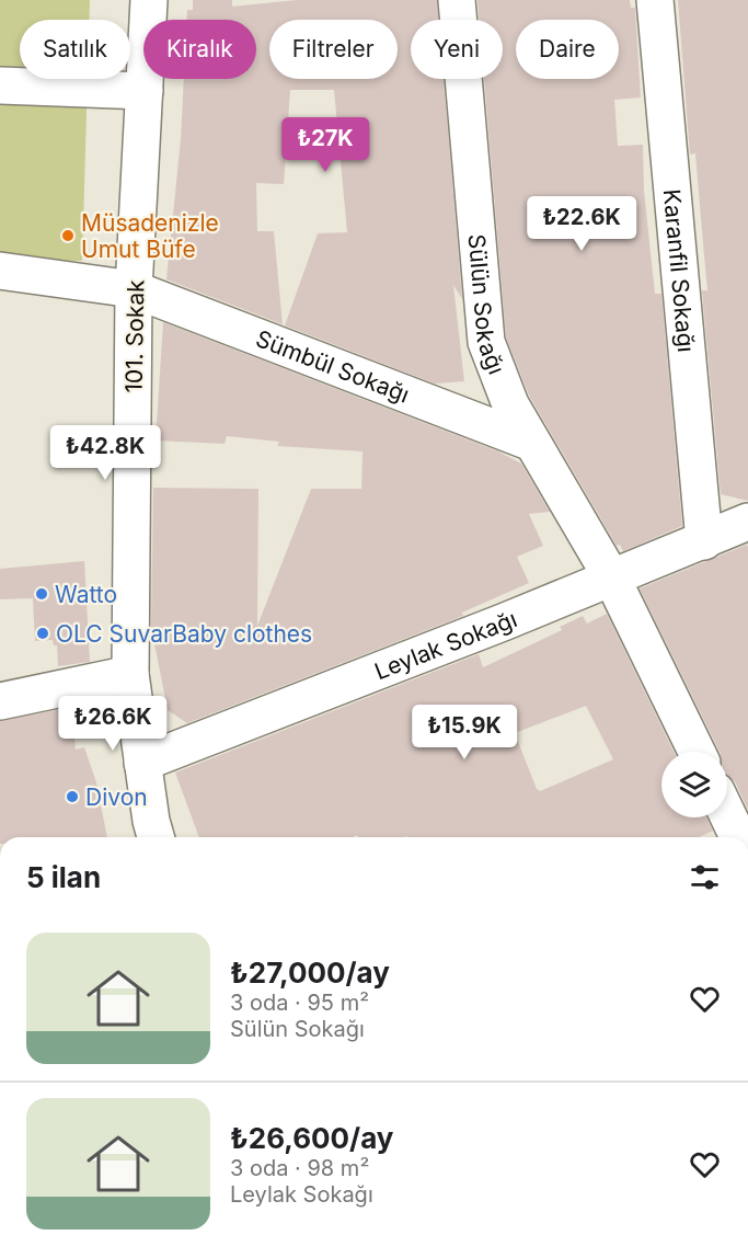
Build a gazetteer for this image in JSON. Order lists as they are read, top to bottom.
{
  "streets": {
    "street": [
      "Karanfil Sokağı",
      "Sülün Sokağı",
      "101. Sokak",
      "Sümbül Sokağı",
      "Leylak Sokağı"
    ]
  },
  "crossings": [
    ["Karanfil Sokağı", "Leylak Sokağı"],
    ["Sülün Sokağı", "Sümbül Sokağı"],
    ["Sülün Sokağı", "Leylak Sokağı"],
    ["101. Sokak", "Sümbül Sokağı"],
    ["101. Sokak", "Leylak Sokağı"]
  ],
  "places": [
    "Müsadenizle Umut Büfe",
    "Watto",
    "OLC SuvarBaby clothes",
    "Divon"
  ],
  "page": {
    "chip": [
      "Satılık",
      "Kiralık",
      "Filtreler",
      "Yeni",
      "Daire"
    ],
    "price": [
      "₺27K",
      "₺22.6K",
      "₺42.8K",
      "₺26.6K",
      "₺15.9K"
    ],
    "heading": "5 ilan",
    "list": [
      {
        "name": "₺27,000/ay",
        "note": "3 oda · 95 m² · Sülün Sokağı"
      },
      {
        "name": "₺26,600/ay",
        "note": "3 oda · 98 m² · Leylak Sokağı"
      }
    ]
  }
}
